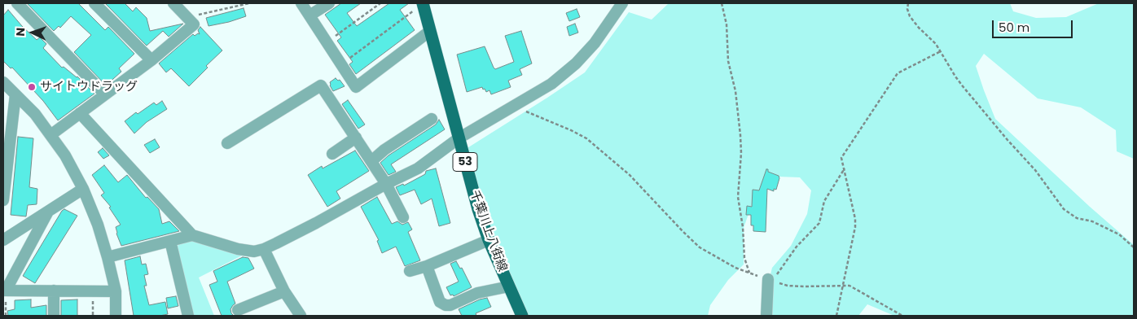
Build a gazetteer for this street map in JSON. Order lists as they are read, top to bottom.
{
  "streets": {
    "main road": ["53", "千葉川上八街線"]
  },
  "places": ["サイトウドラッグ"],
  "scale_bar": "50 m",
  "north": "left"
}
